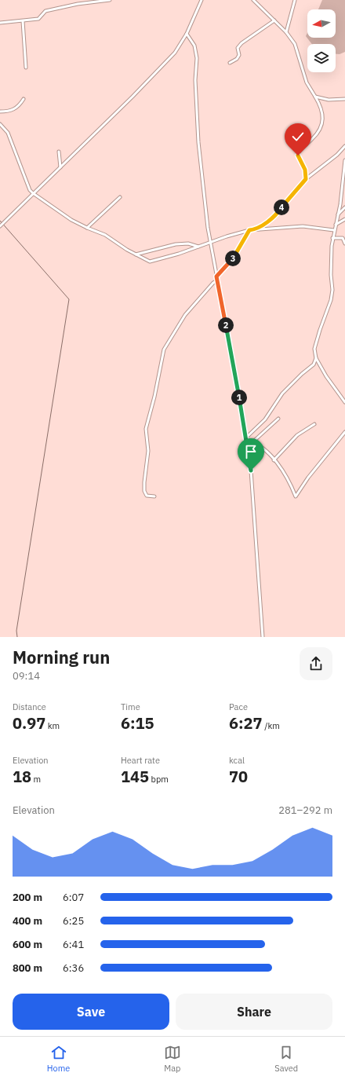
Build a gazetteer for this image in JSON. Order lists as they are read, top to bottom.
{
  "north": "left",
  "page": {
    "pins": [
      "4",
      "3",
      "2",
      "1"
    ],
    "heading": ["Morning run", "09:14"],
    "stats": [
      ["Distance", "0.97 km"],
      ["Time", "6:15"],
      ["Pace", "6:27 /km"],
      ["Elevation", "18 m"],
      ["Heart rate", "145 bpm"],
      ["kcal", "70"]
    ],
    "chart": ["Elevation", "281–292 m"],
    "list": [
      {
        "name": "200 m",
        "note": "6:07"
      },
      {
        "name": "400 m",
        "note": "6:25"
      },
      {
        "name": "600 m",
        "note": "6:41"
      },
      {
        "name": "800 m",
        "note": "6:36"
      }
    ],
    "buttons": ["Save", "Share"],
    "tabs": ["Home", "Map", "Saved"]
  }
}
